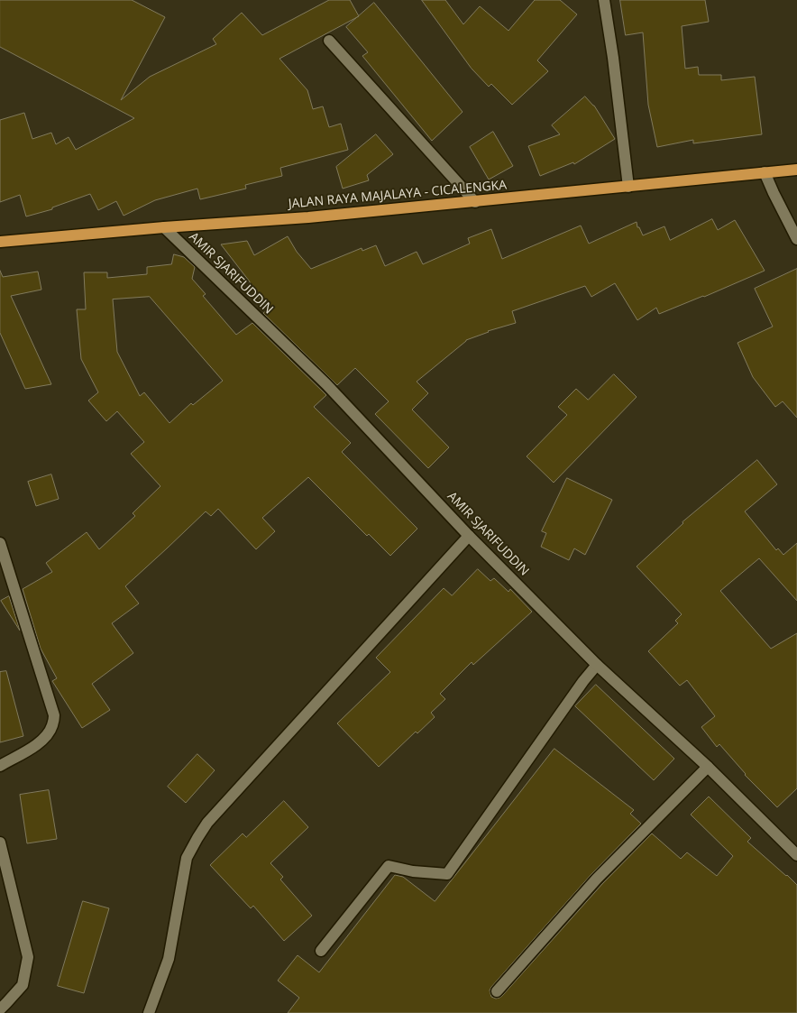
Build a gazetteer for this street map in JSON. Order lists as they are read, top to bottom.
{
  "streets": {
    "main road": ["JALAN RAYA MAJALAYA - CICALENGKA", "AMIR SJARIFUDDIN"]
  },
  "crossings": [
    ["JALAN RAYA MAJALAYA - CICALENGKA", "AMIR SJARIFUDDIN"]
  ]
}
